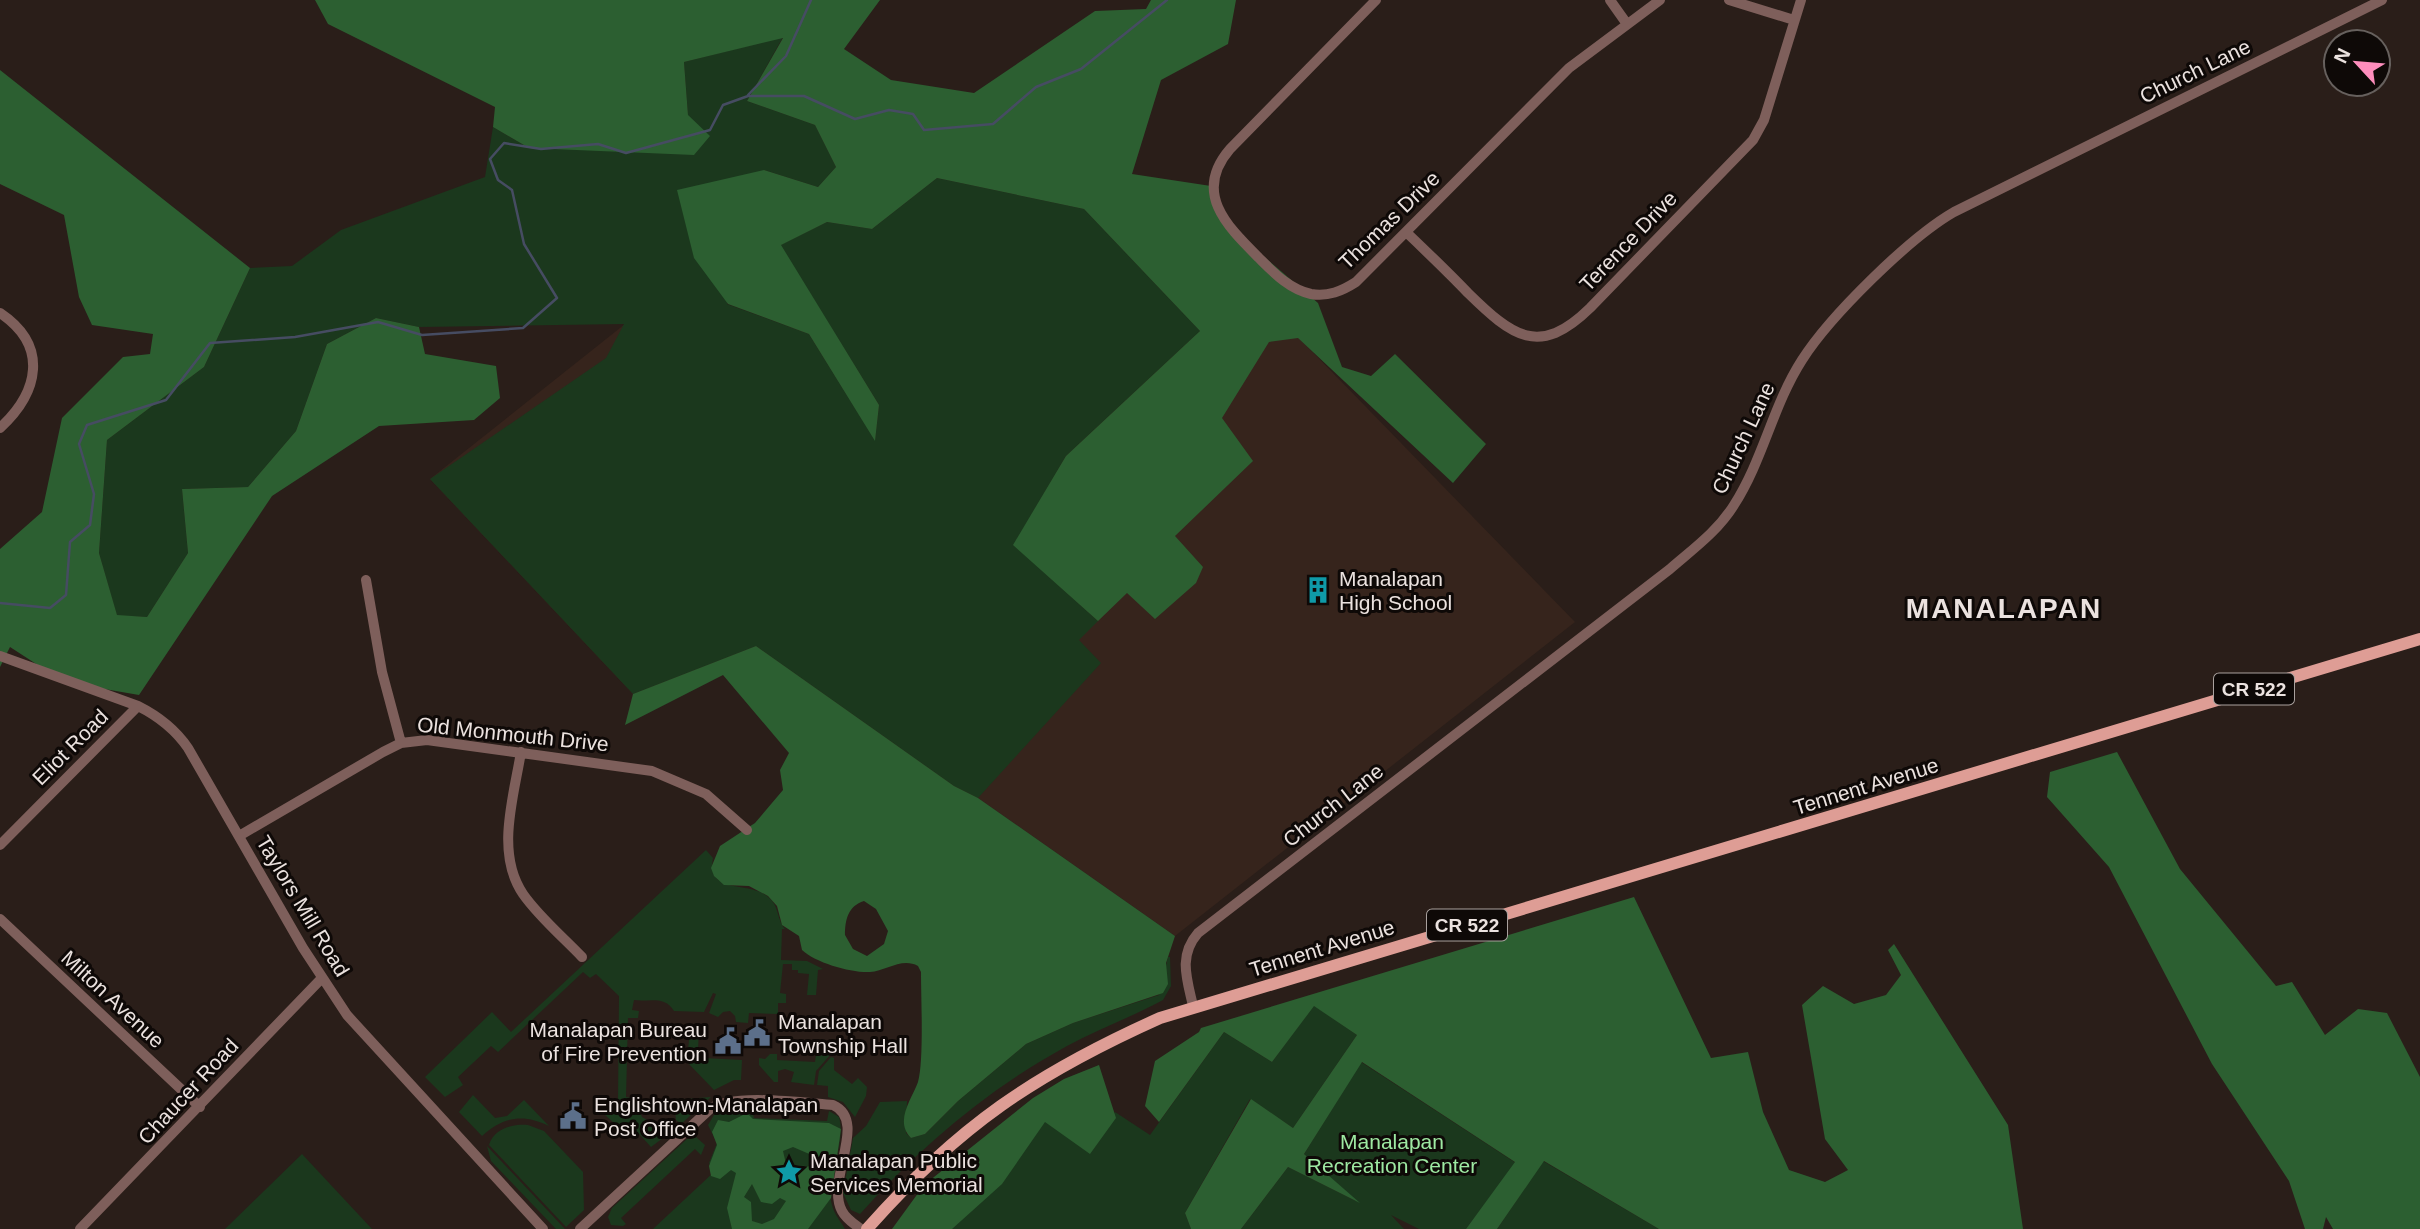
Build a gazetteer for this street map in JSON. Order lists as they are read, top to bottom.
{
  "streets": {
    "main road": ["CR 522", "Tennent Avenue"],
    "street": [
      "Church Lane",
      "Thomas Drive",
      "Terence Drive",
      "Old Monmouth Drive",
      "Eliot Road",
      "Taylors Mill Road",
      "Milton Avenue",
      "Chaucer Road"
    ]
  },
  "crossings": [
    ["Church Lane", "Tennent Avenue"],
    ["Thomas Drive", "Terence Drive"],
    ["Old Monmouth Drive", "Taylors Mill Road"],
    ["Eliot Road", "Taylors Mill Road"],
    ["Taylors Mill Road", "Chaucer Road"],
    ["Milton Avenue", "Chaucer Road"]
  ],
  "districts": ["MANALAPAN"],
  "parks": ["Manalapan Recreation Center"],
  "places": {
    "building": ["Manalapan High School"],
    "public building": ["Manalapan Township Hall", "Manalapan Bureau of Fire Prevention", "Englishtown-Manalapan Post Office"],
    "place": ["Manalapan Public Services Memorial"]
  },
  "north": "top left"
}
